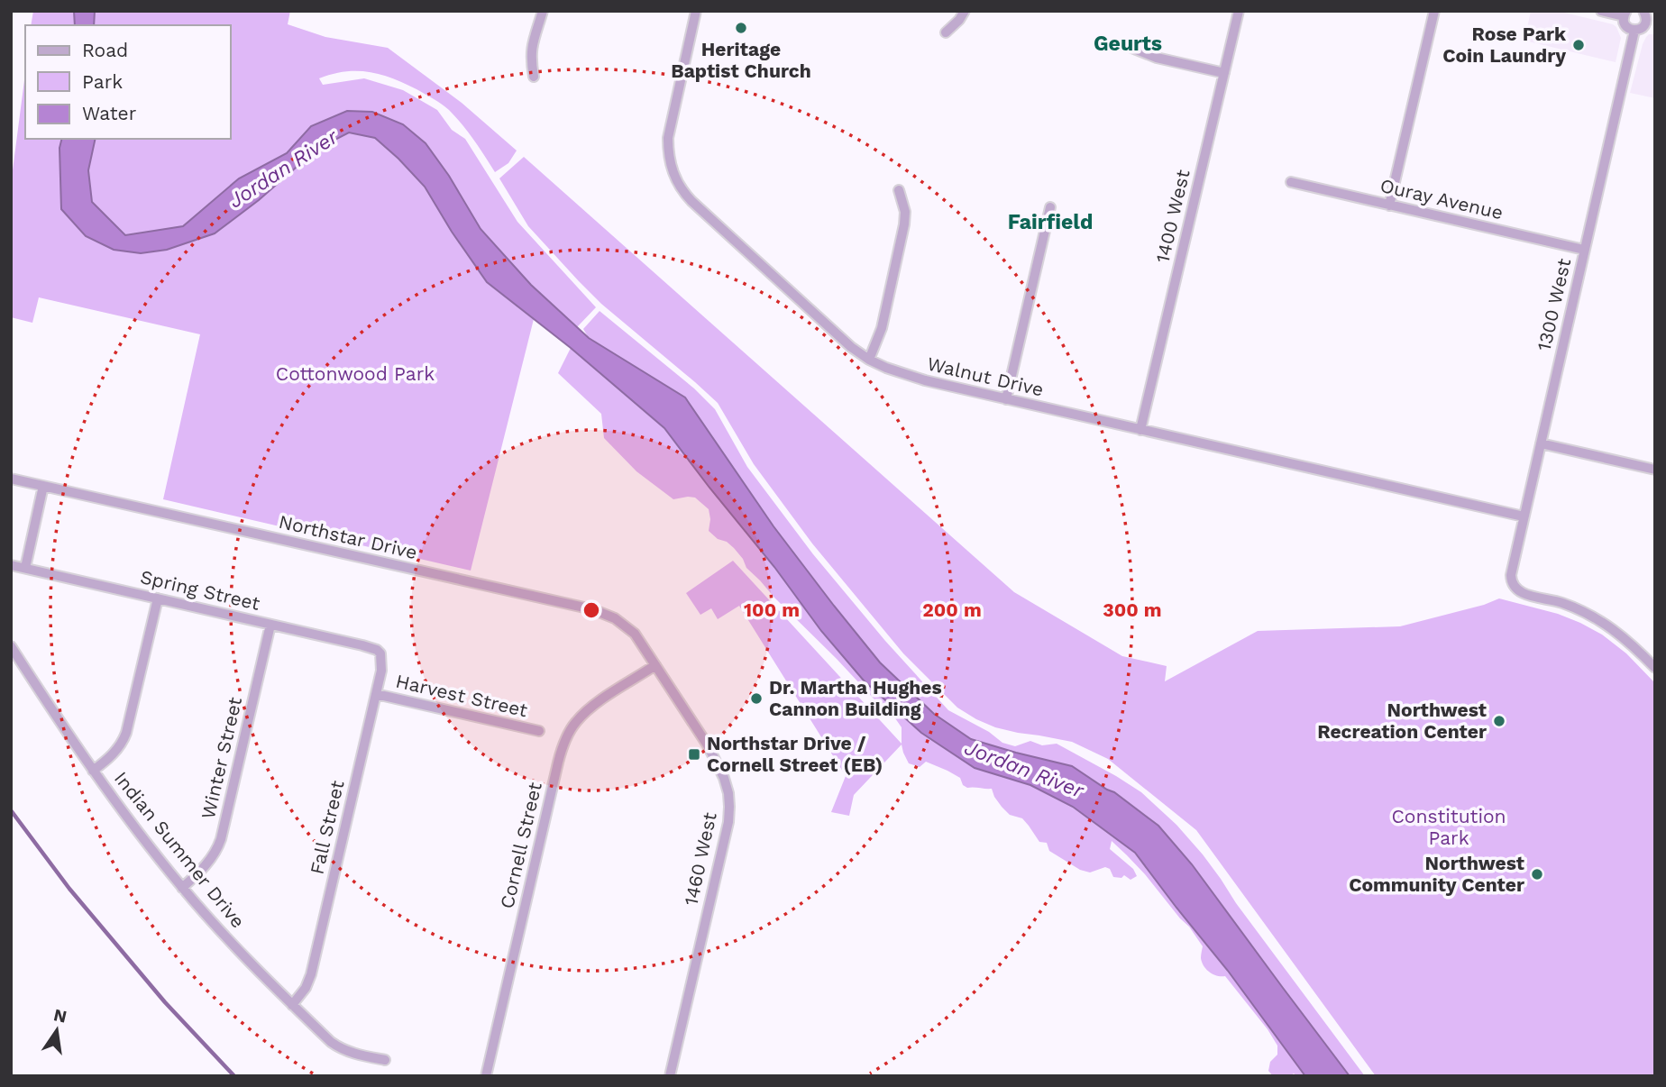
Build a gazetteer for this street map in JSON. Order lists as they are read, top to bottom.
{
  "streets": {
    "street": [
      "Ouray Avenue",
      "1400 West",
      "1300 West",
      "Walnut Drive",
      "Northstar Drive",
      "Spring Street",
      "Harvest Street",
      "Winter Street",
      "Fall Street",
      "Cornell Street",
      "Indian Summer Drive",
      "1460 West"
    ]
  },
  "crossings": [
    ["Ouray Avenue", "1300 West"],
    ["1400 West", "Walnut Drive"],
    ["1300 West", "Walnut Drive"],
    ["Northstar Drive", "Cornell Street"],
    ["Northstar Drive", "1460 West"],
    ["Spring Street", "Winter Street"],
    ["Spring Street", "Fall Street"],
    ["Harvest Street", "Fall Street"],
    ["Winter Street", "Indian Summer Drive"],
    ["Fall Street", "Indian Summer Drive"],
    ["Cornell Street", "1460 West"]
  ],
  "districts": ["Geurts", "Fairfield"],
  "water": ["Jordan River"],
  "parks": ["Cottonwood Park", "Constitution Park"],
  "places": {
    "other": [
      "Heritage Baptist Church",
      "Rose Park Coin Laundry",
      "Dr. Martha Hughes Cannon Building",
      "Northwest Recreation Center",
      "Northwest Community Center"
    ],
    "transit": ["Northstar Drive / Cornell Street (EB)"]
  },
  "legend": ["Road", "Park", "Water"],
  "north": "top",
  "rings": ["100 m", "200 m", "300 m"]
}
